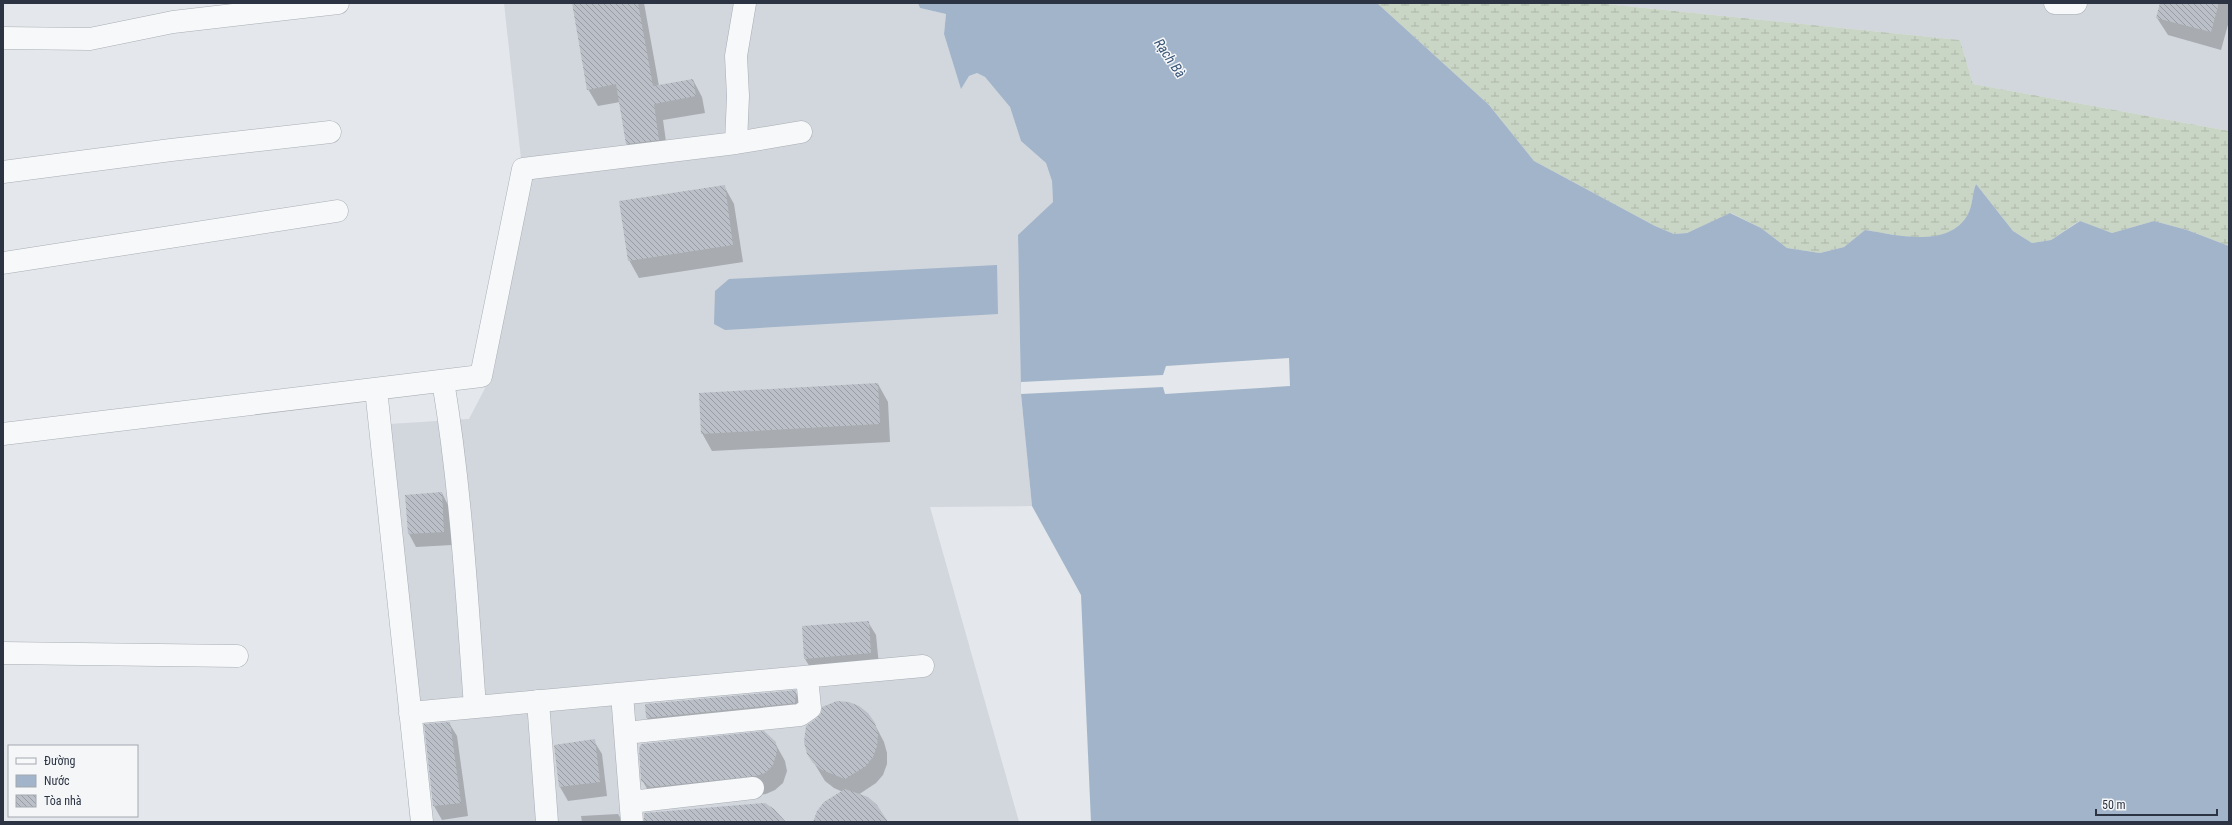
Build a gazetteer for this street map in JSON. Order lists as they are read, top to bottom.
{
  "water": ["Rạch Bà"],
  "legend": ["Đường", "Nước", "Tòa nhà"],
  "scale_bar": "50 m"
}
